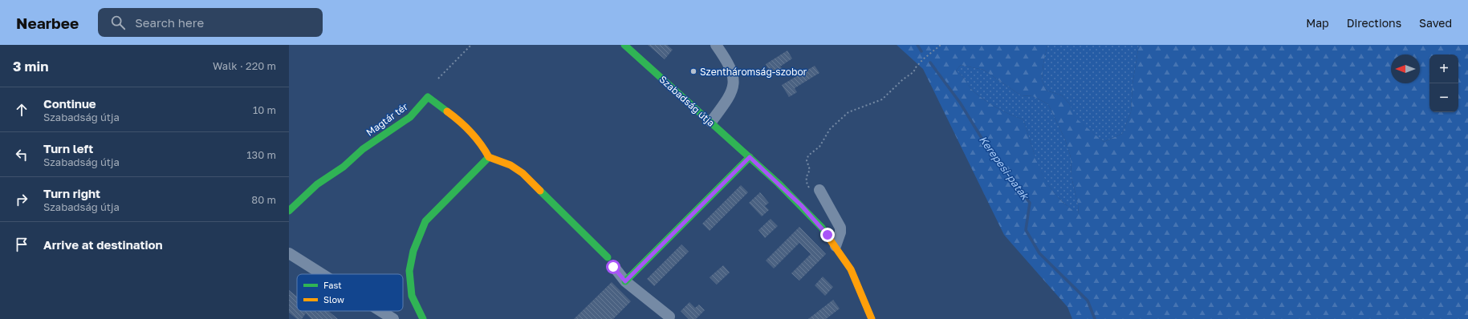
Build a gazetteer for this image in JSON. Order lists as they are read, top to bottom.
{
  "streets": {
    "street": ["Szabadság útja", "Magtár tér"]
  },
  "water": ["Kerepesi-patak"],
  "places": ["Szentháromság-szobor"],
  "legend": ["Fast", "Slow"],
  "north": "left",
  "page": {
    "header": "Nearbee",
    "search": "Search here",
    "nav": ["Map", "Directions", "Saved"],
    "heading": ["3 min", "Walk · 220 m"],
    "map_buttons": ["+", "−"],
    "list": [
      ["Continue", "Szabadság útja", "10 m"],
      ["Turn left", "Szabadság útja", "130 m"],
      ["Turn right", "Szabadság útja", "80 m"],
      "Arrive at destination"
    ]
  }
}
